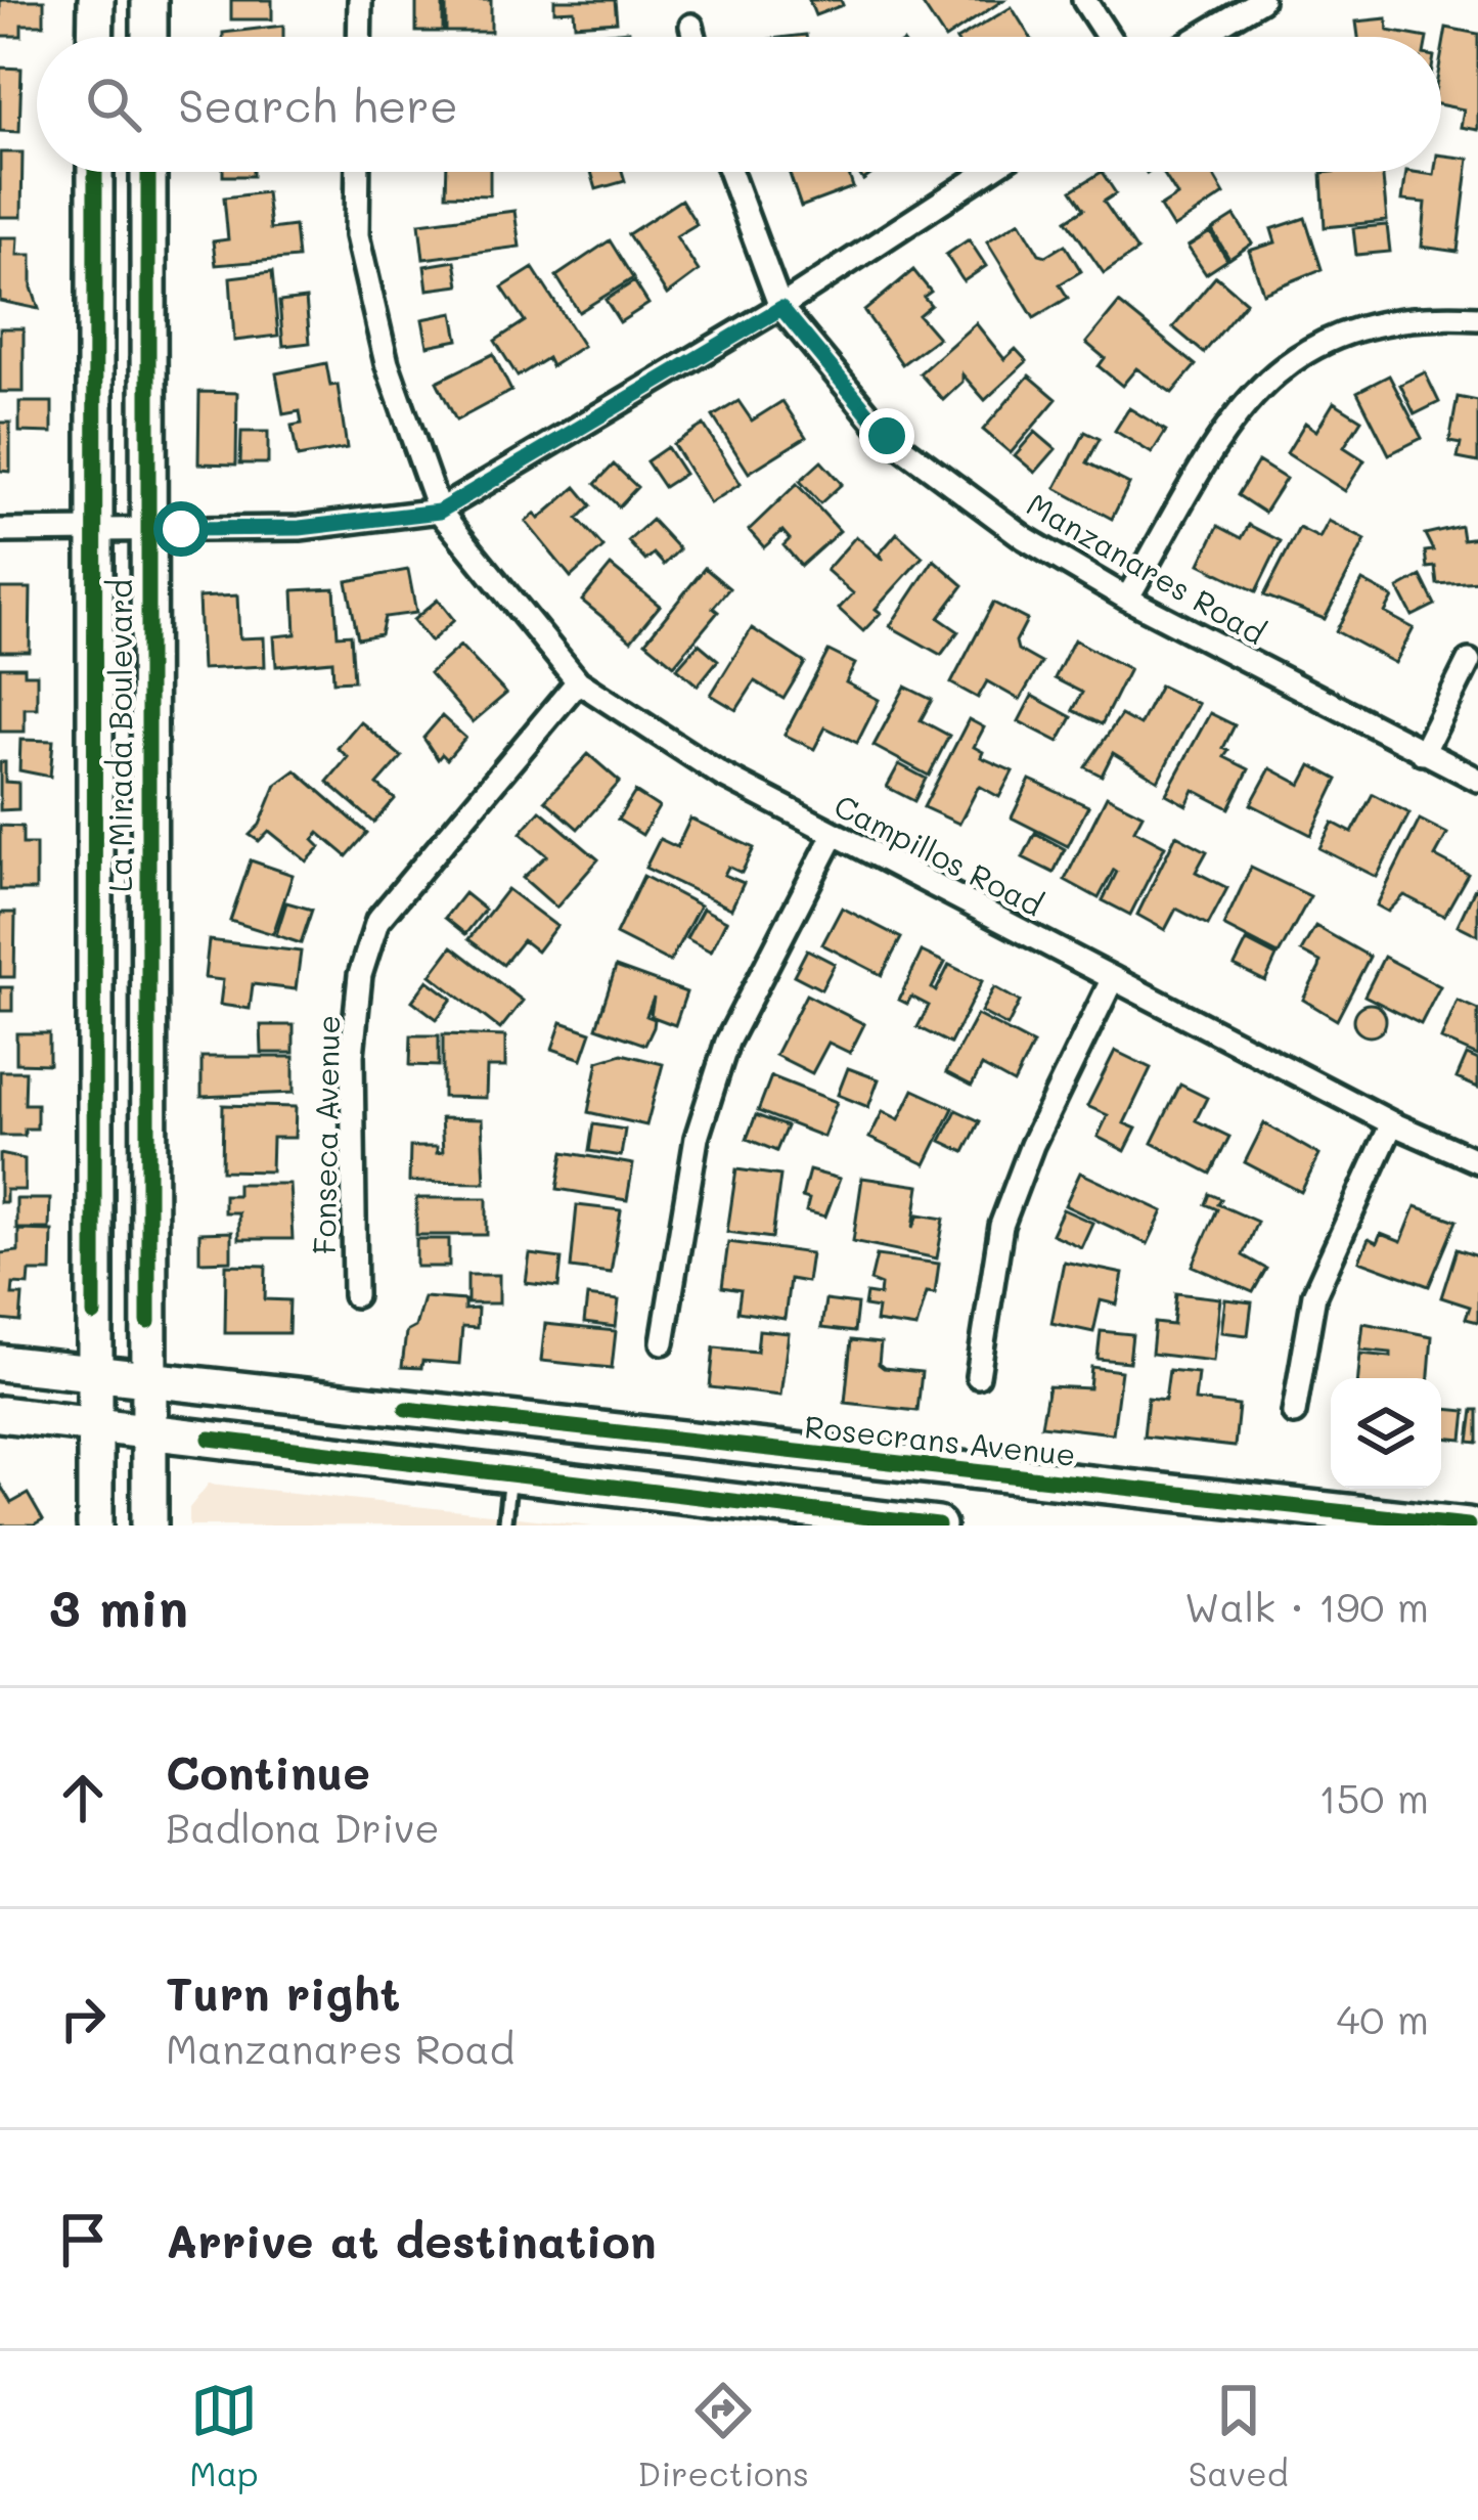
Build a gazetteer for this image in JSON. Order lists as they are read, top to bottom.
{
  "streets": {
    "main road": ["La Mirada Boulevard", "Rosecrans Avenue"],
    "street": ["Manzanares Road", "Campillos Road", "Fonseca Avenue"]
  },
  "crossings": [
    ["La Mirada Boulevard", "Rosecrans Avenue"],
    ["Campillos Road", "Fonseca Avenue"]
  ],
  "page": {
    "search": "Search here",
    "heading": ["3 min", "Walk · 190 m"],
    "list": [
      ["Continue", "Badlona Drive", "150 m"],
      ["Turn right", "Manzanares Road", "40 m"],
      "Arrive at destination"
    ],
    "nav": ["Map", "Directions", "Saved"]
  }
}
